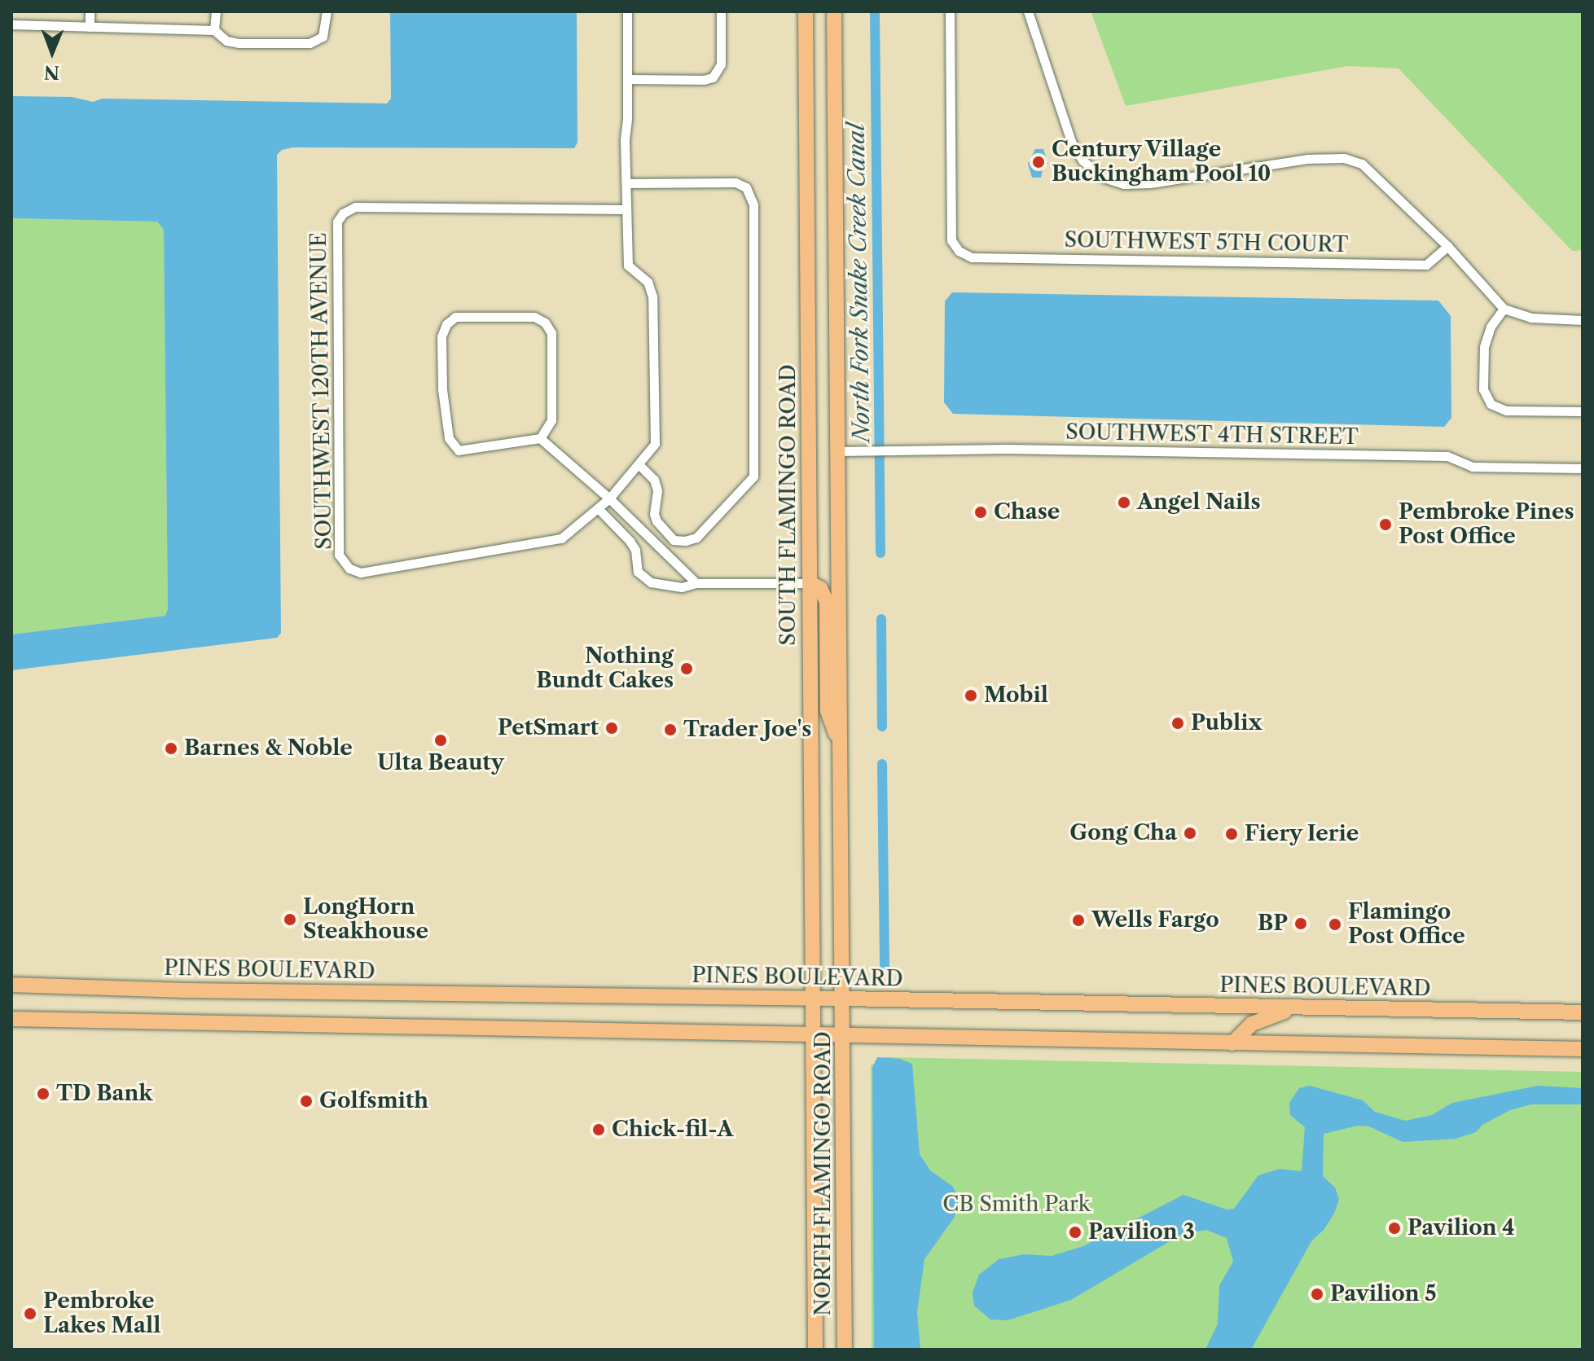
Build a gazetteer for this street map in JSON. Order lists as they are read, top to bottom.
{
  "streets": {
    "highway": ["SOUTH FLAMINGO ROAD", "PINES BOULEVARD", "NORTH FLAMINGO ROAD"],
    "street": ["SOUTHWEST 5TH COURT", "SOUTHWEST 120TH AVENUE", "SOUTHWEST 4TH STREET"]
  },
  "crossings": [
    ["SOUTH FLAMINGO ROAD", "PINES BOULEVARD"],
    ["SOUTH FLAMINGO ROAD", "NORTH FLAMINGO ROAD"],
    ["PINES BOULEVARD", "NORTH FLAMINGO ROAD"]
  ],
  "water": ["North Fork Snake Creek Canal"],
  "parks": ["CB Smith Park"],
  "places": [
    "Century Village Buckingham Pool 10",
    "Angel Nails",
    "Chase",
    "Pembroke Pines Post Office",
    "Nothing Bundt Cakes",
    "Mobil",
    "Publix",
    "PetSmart",
    "Trader Joe's",
    "Ulta Beauty",
    "Barnes & Noble",
    "Gong Cha",
    "Fiery Ierie",
    "LongHorn Steakhouse",
    "Wells Fargo",
    "BP",
    "Flamingo Post Office",
    "TD Bank",
    "Golfsmith",
    "Chick-fil-A",
    "Pavilion 4",
    "Pavilion 3",
    "Pavilion 5",
    "Pembroke Lakes Mall"
  ],
  "north": "bottom"
}
